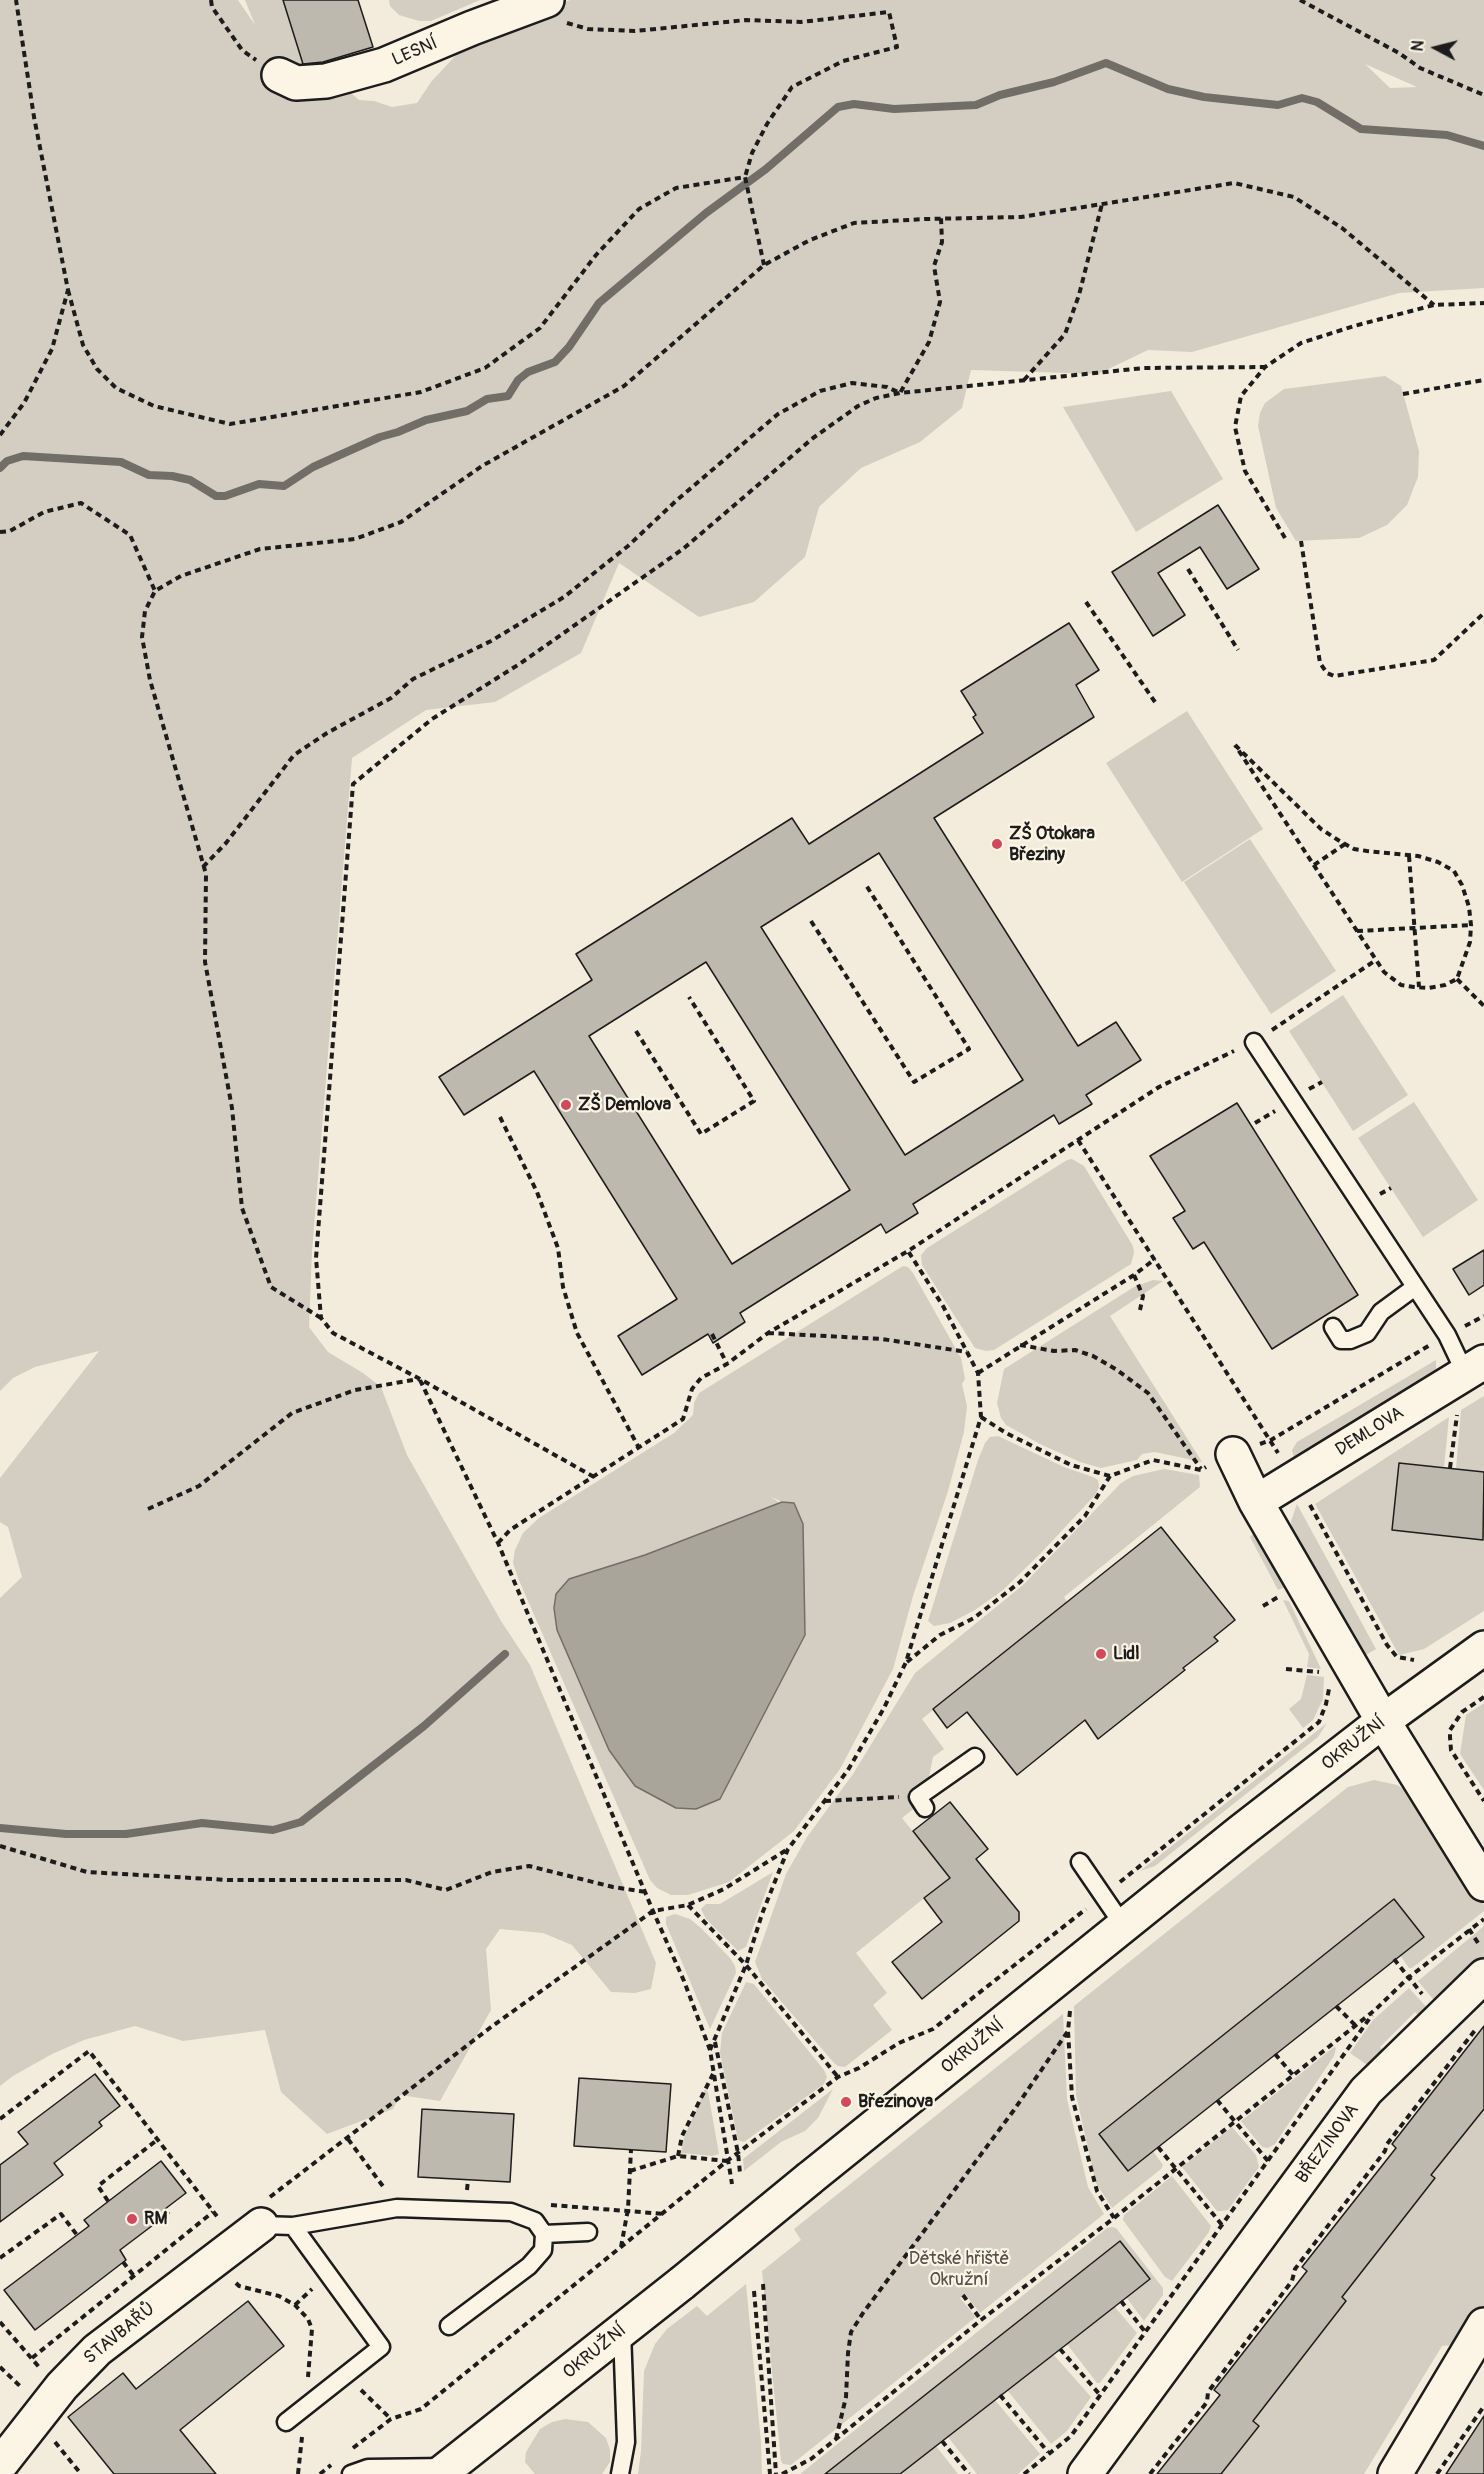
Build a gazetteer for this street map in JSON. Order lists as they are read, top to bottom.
{
  "streets": {
    "street": [
      "LESNÍ",
      "DEMLOVA",
      "OKRUŽNÍ",
      "BŘEZINOVA",
      "STAVBAŘŮ"
    ]
  },
  "parks": ["Dětské hřiště Okružní"],
  "places": [
    "ZŠ Otokara Březiny",
    "ZŠ Demlova",
    "Lidl",
    "Březinova",
    "RM"
  ],
  "north": "left"
}
